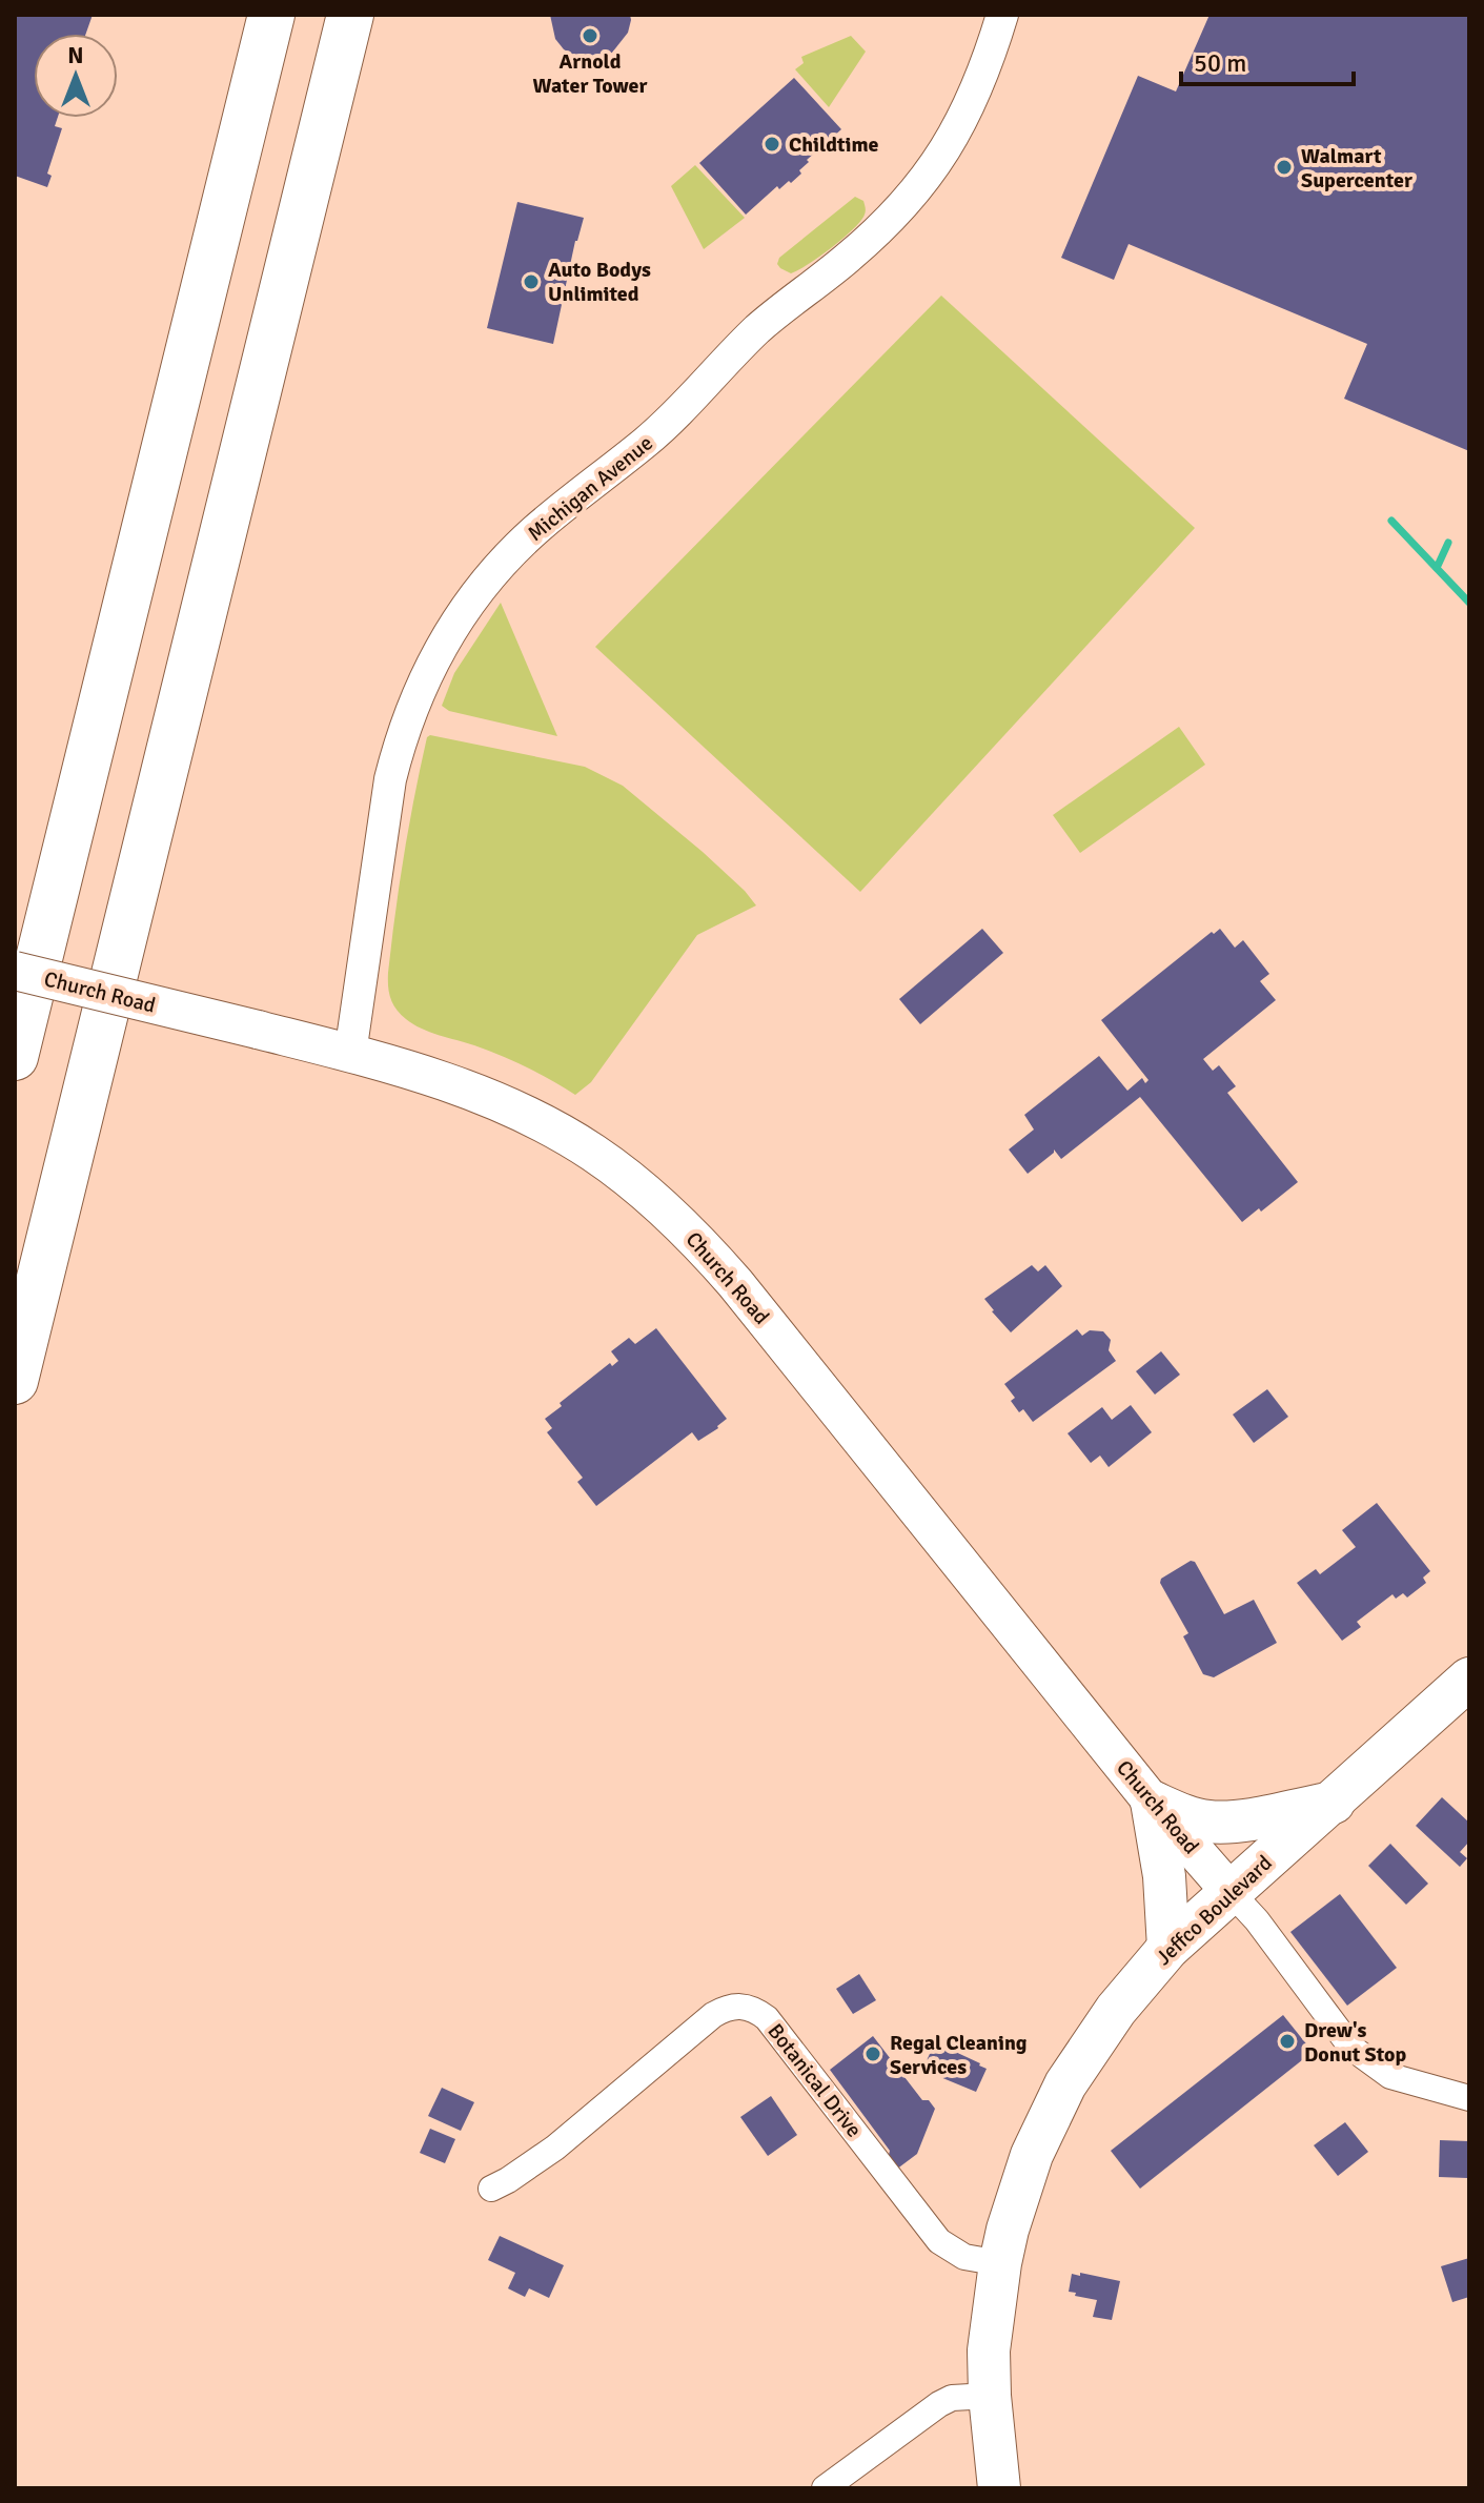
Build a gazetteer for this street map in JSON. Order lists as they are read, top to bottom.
{
  "streets": {
    "main road": ["Church Road", "Jeffco Boulevard"],
    "street": ["Michigan Avenue", "Botanical Drive"]
  },
  "crossings": [
    ["Michigan Avenue", "Church Road"],
    ["Church Road", "Jeffco Boulevard"],
    ["Jeffco Boulevard", "Botanical Drive"]
  ],
  "places": [
    "Arnold Water Tower",
    "Childtime",
    "Walmart Supercenter",
    "Auto Bodys Unlimited",
    "Drew's Donut Stop",
    "Regal Cleaning Services"
  ],
  "scale_bar": "50 m",
  "north": "top"
}
